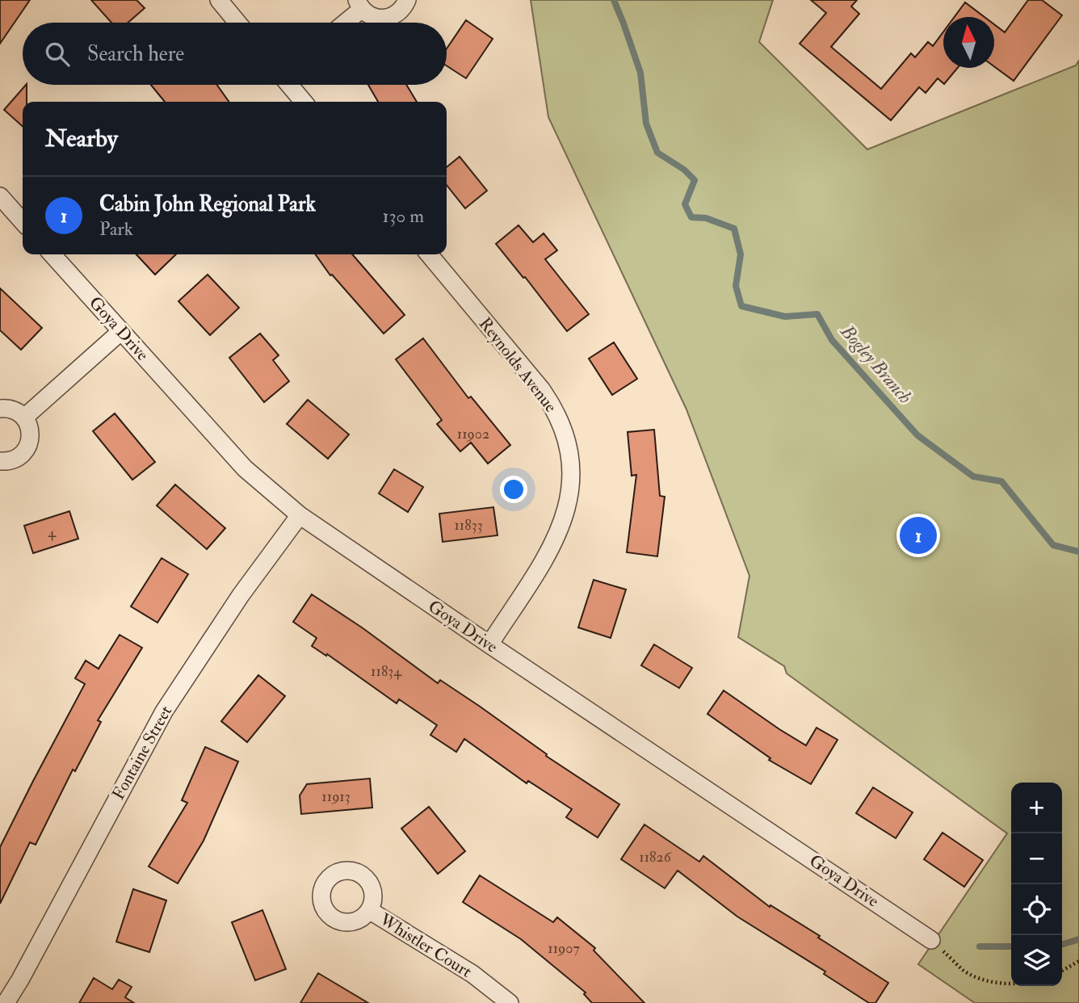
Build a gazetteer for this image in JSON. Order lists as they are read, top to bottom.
{
  "streets": {
    "street": [
      "Goya Drive",
      "Reynolds Avenue",
      "Fontaine Street",
      "Whistler Court"
    ]
  },
  "crossings": [
    ["Goya Drive", "Reynolds Avenue"],
    ["Goya Drive", "Fontaine Street"]
  ],
  "water": ["Bogley Branch"],
  "house_numbers": [
    "11902",
    "11833",
    "4",
    "11834",
    "11913",
    "11826",
    "11907"
  ],
  "north": "top",
  "page": {
    "search": "Search here",
    "heading": "Nearby",
    "list": [
      {
        "mark": "1",
        "name": "Cabin John Regional Park",
        "note": "Park",
        "value": "130 m"
      }
    ],
    "pins": "1",
    "map_buttons": ["+", "−"]
  }
}
